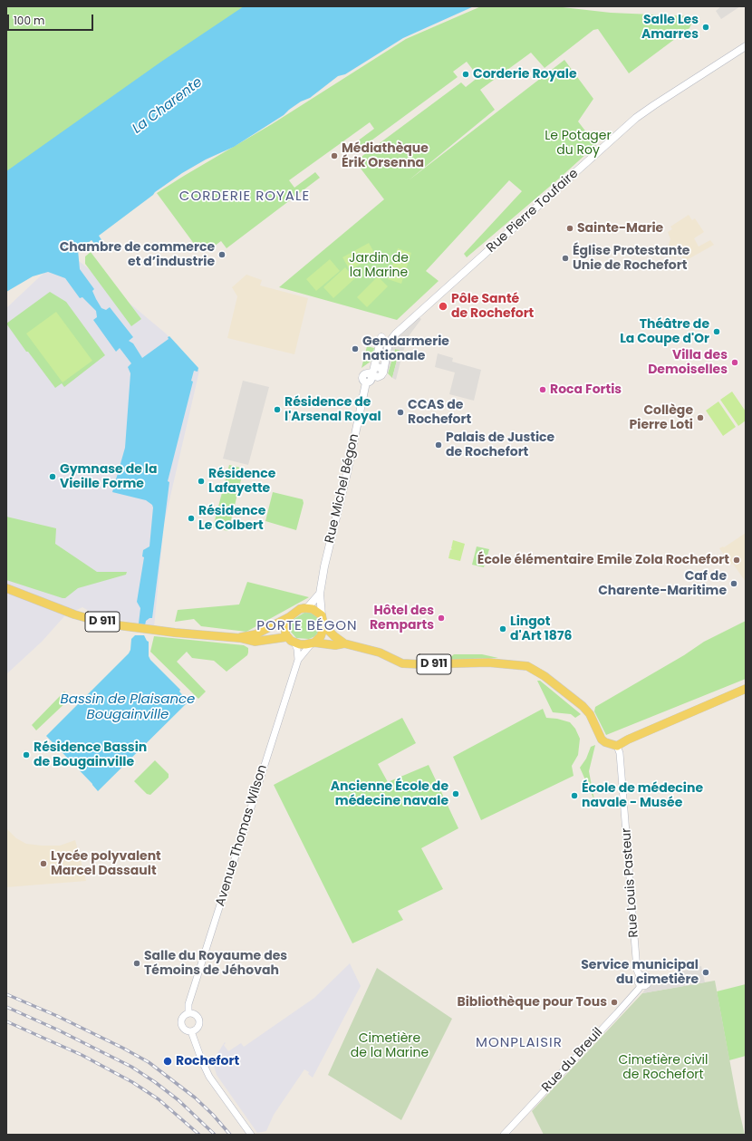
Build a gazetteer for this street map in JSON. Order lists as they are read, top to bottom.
{
  "streets": {
    "main road": ["Rue Pierre Toufaire", "Rue Michel Bégon", "D 911"],
    "street": ["Avenue Thomas Wilson", "Rue Louis Pasteur", "Rue du Breuil"]
  },
  "crossings": [
    ["Rue Michel Bégon", "D 911"],
    ["Rue Michel Bégon", "Avenue Thomas Wilson"],
    ["D 911", "Avenue Thomas Wilson"],
    ["D 911", "Rue Louis Pasteur"],
    ["Rue Louis Pasteur", "Rue du Breuil"]
  ],
  "districts": ["CORDERIE ROYALE", "PORTE BÉGON", "MONPLAISIR"],
  "water": ["La Charente", "Bassin de Plaisance Bougainville"],
  "parks": [
    "Le Potager du Roy",
    "Jardin de la Marine",
    "Cimetière de la Marine",
    "Cimetière civil de Rochefort"
  ],
  "places": [
    "Salle Les Amarres",
    "Corderie Royale",
    "Médiathèque Érik Orsenna",
    "Sainte-Marie",
    "Chambre de commerce et d’industrie",
    "Église Protestante Unie de Rochefort",
    "Pôle Santé de Rochefort",
    "Théâtre de La Coupe d'Or",
    "Gendarmerie nationale",
    "Villa des Demoiselles",
    "Roca Fortis",
    "Résidence de l'Arsenal Royal",
    "CCAS de Rochefort",
    "Collège Pierre Loti",
    "Palais de Justice de Rochefort",
    "Gymnase de la Vieille Forme",
    "Résidence Lafayette",
    "Résidence Le Colbert",
    "École élémentaire Emile Zola Rochefort",
    "Caf de Charente-Maritime",
    "Hôtel des Remparts",
    "Lingot d'Art 1876",
    "Résidence Bassin de Bougainville",
    "Ancienne École de médecine navale",
    "École de médecine navale - Musée",
    "Lycée polyvalent Marcel Dassault",
    "Salle du Royaume des Témoins de Jéhovah",
    "Service municipal du cimetière",
    "Bibliothèque pour Tous",
    "Rochefort"
  ],
  "scale_bar": "100 m"
}
